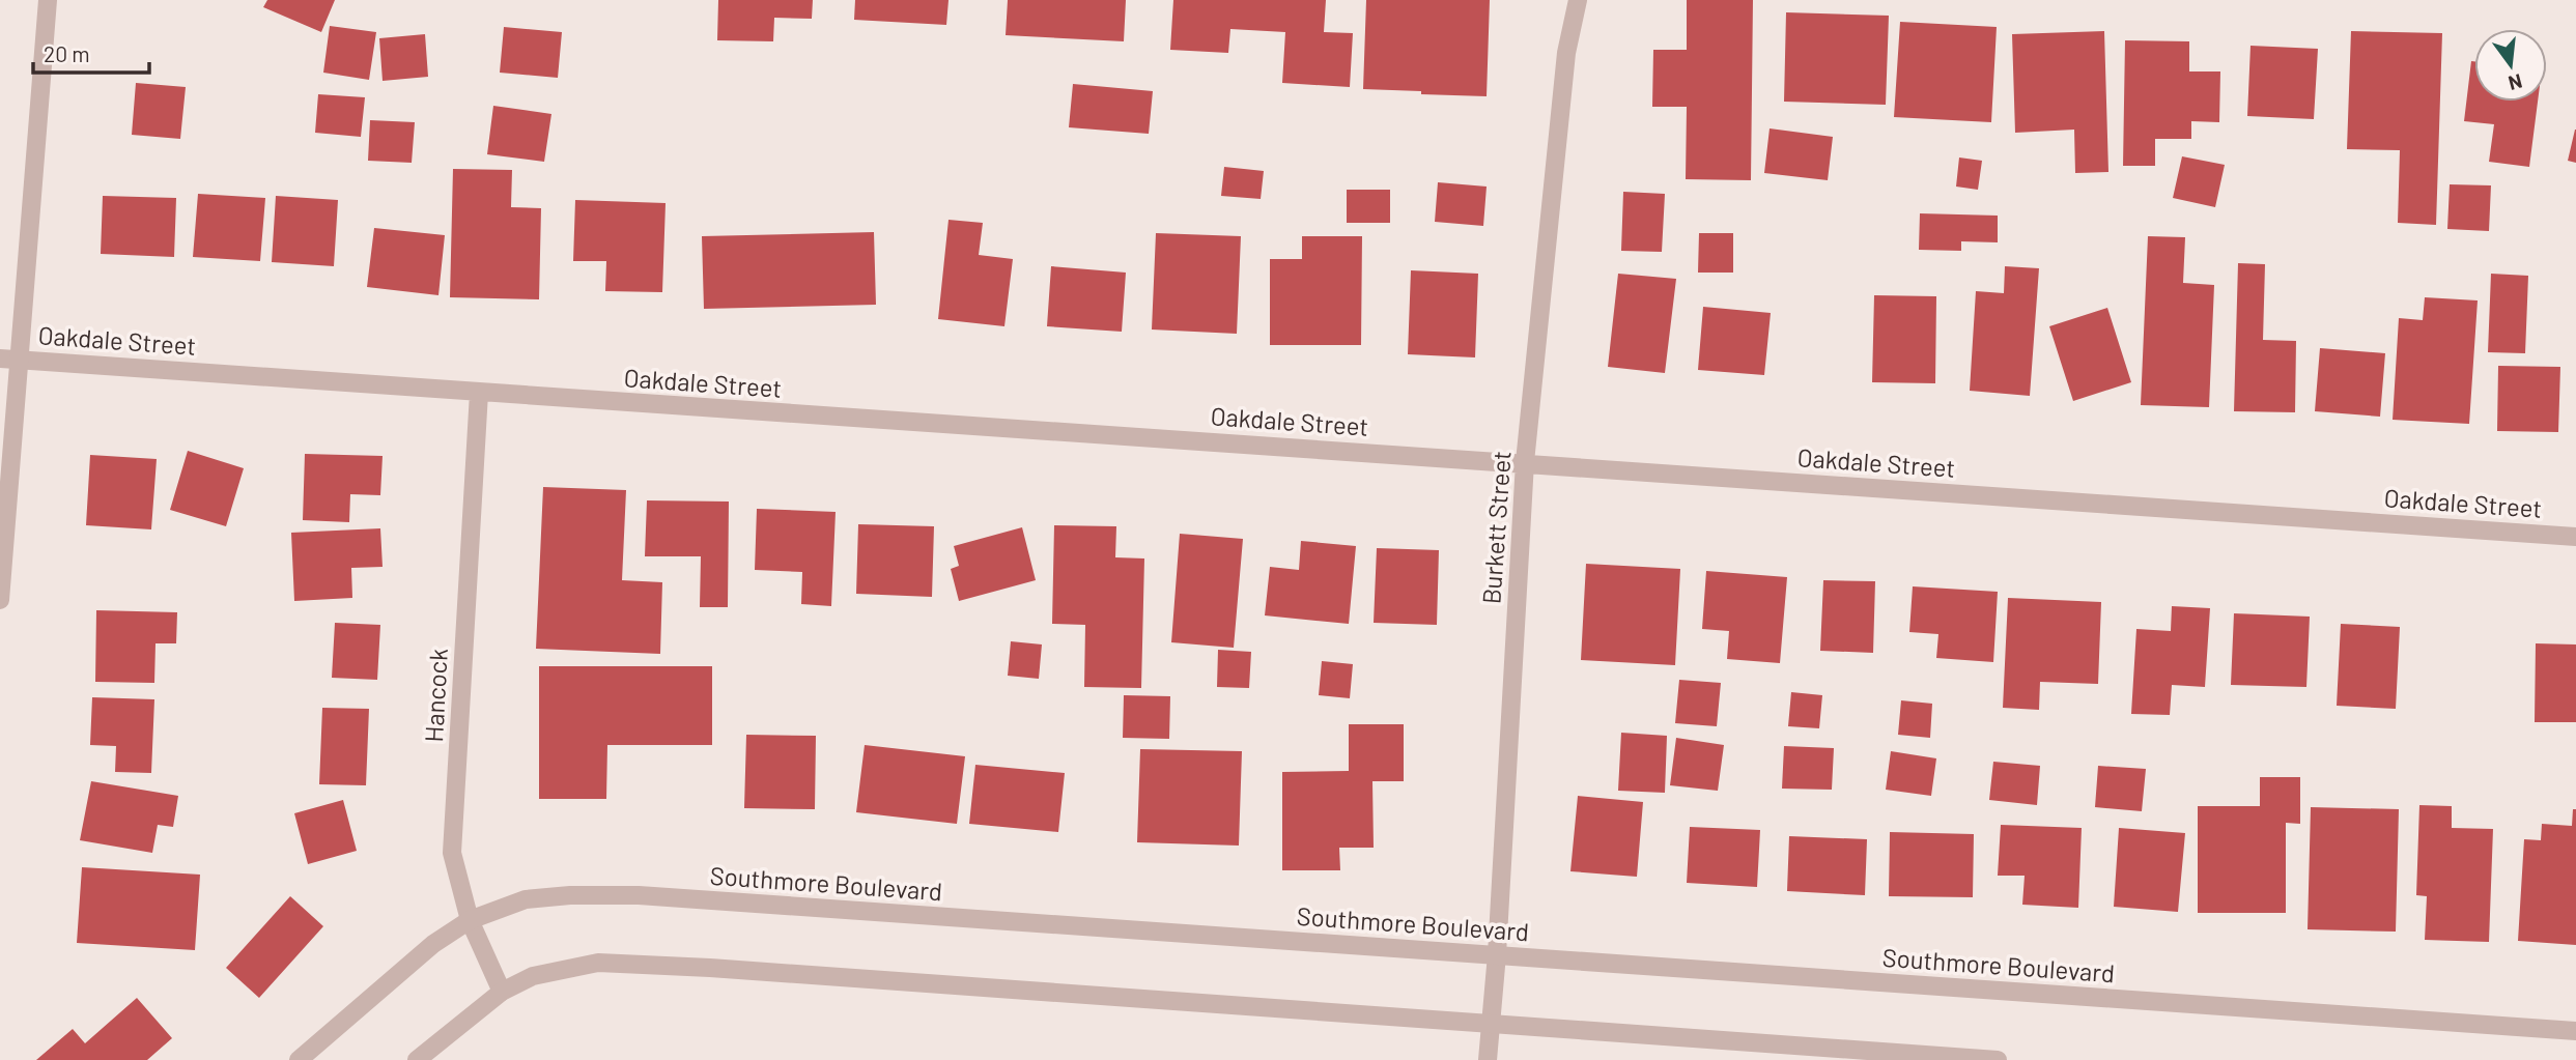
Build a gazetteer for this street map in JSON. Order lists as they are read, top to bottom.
{
  "streets": {
    "street": [
      "Oakdale Street",
      "Burkett Street",
      "Hancock",
      "Southmore Boulevard"
    ]
  },
  "crossings": [
    ["Oakdale Street", "Burkett Street"],
    ["Oakdale Street", "Hancock"],
    ["Burkett Street", "Southmore Boulevard"],
    ["Hancock", "Southmore Boulevard"]
  ],
  "scale_bar": "20 m",
  "north": "bottom"
}
